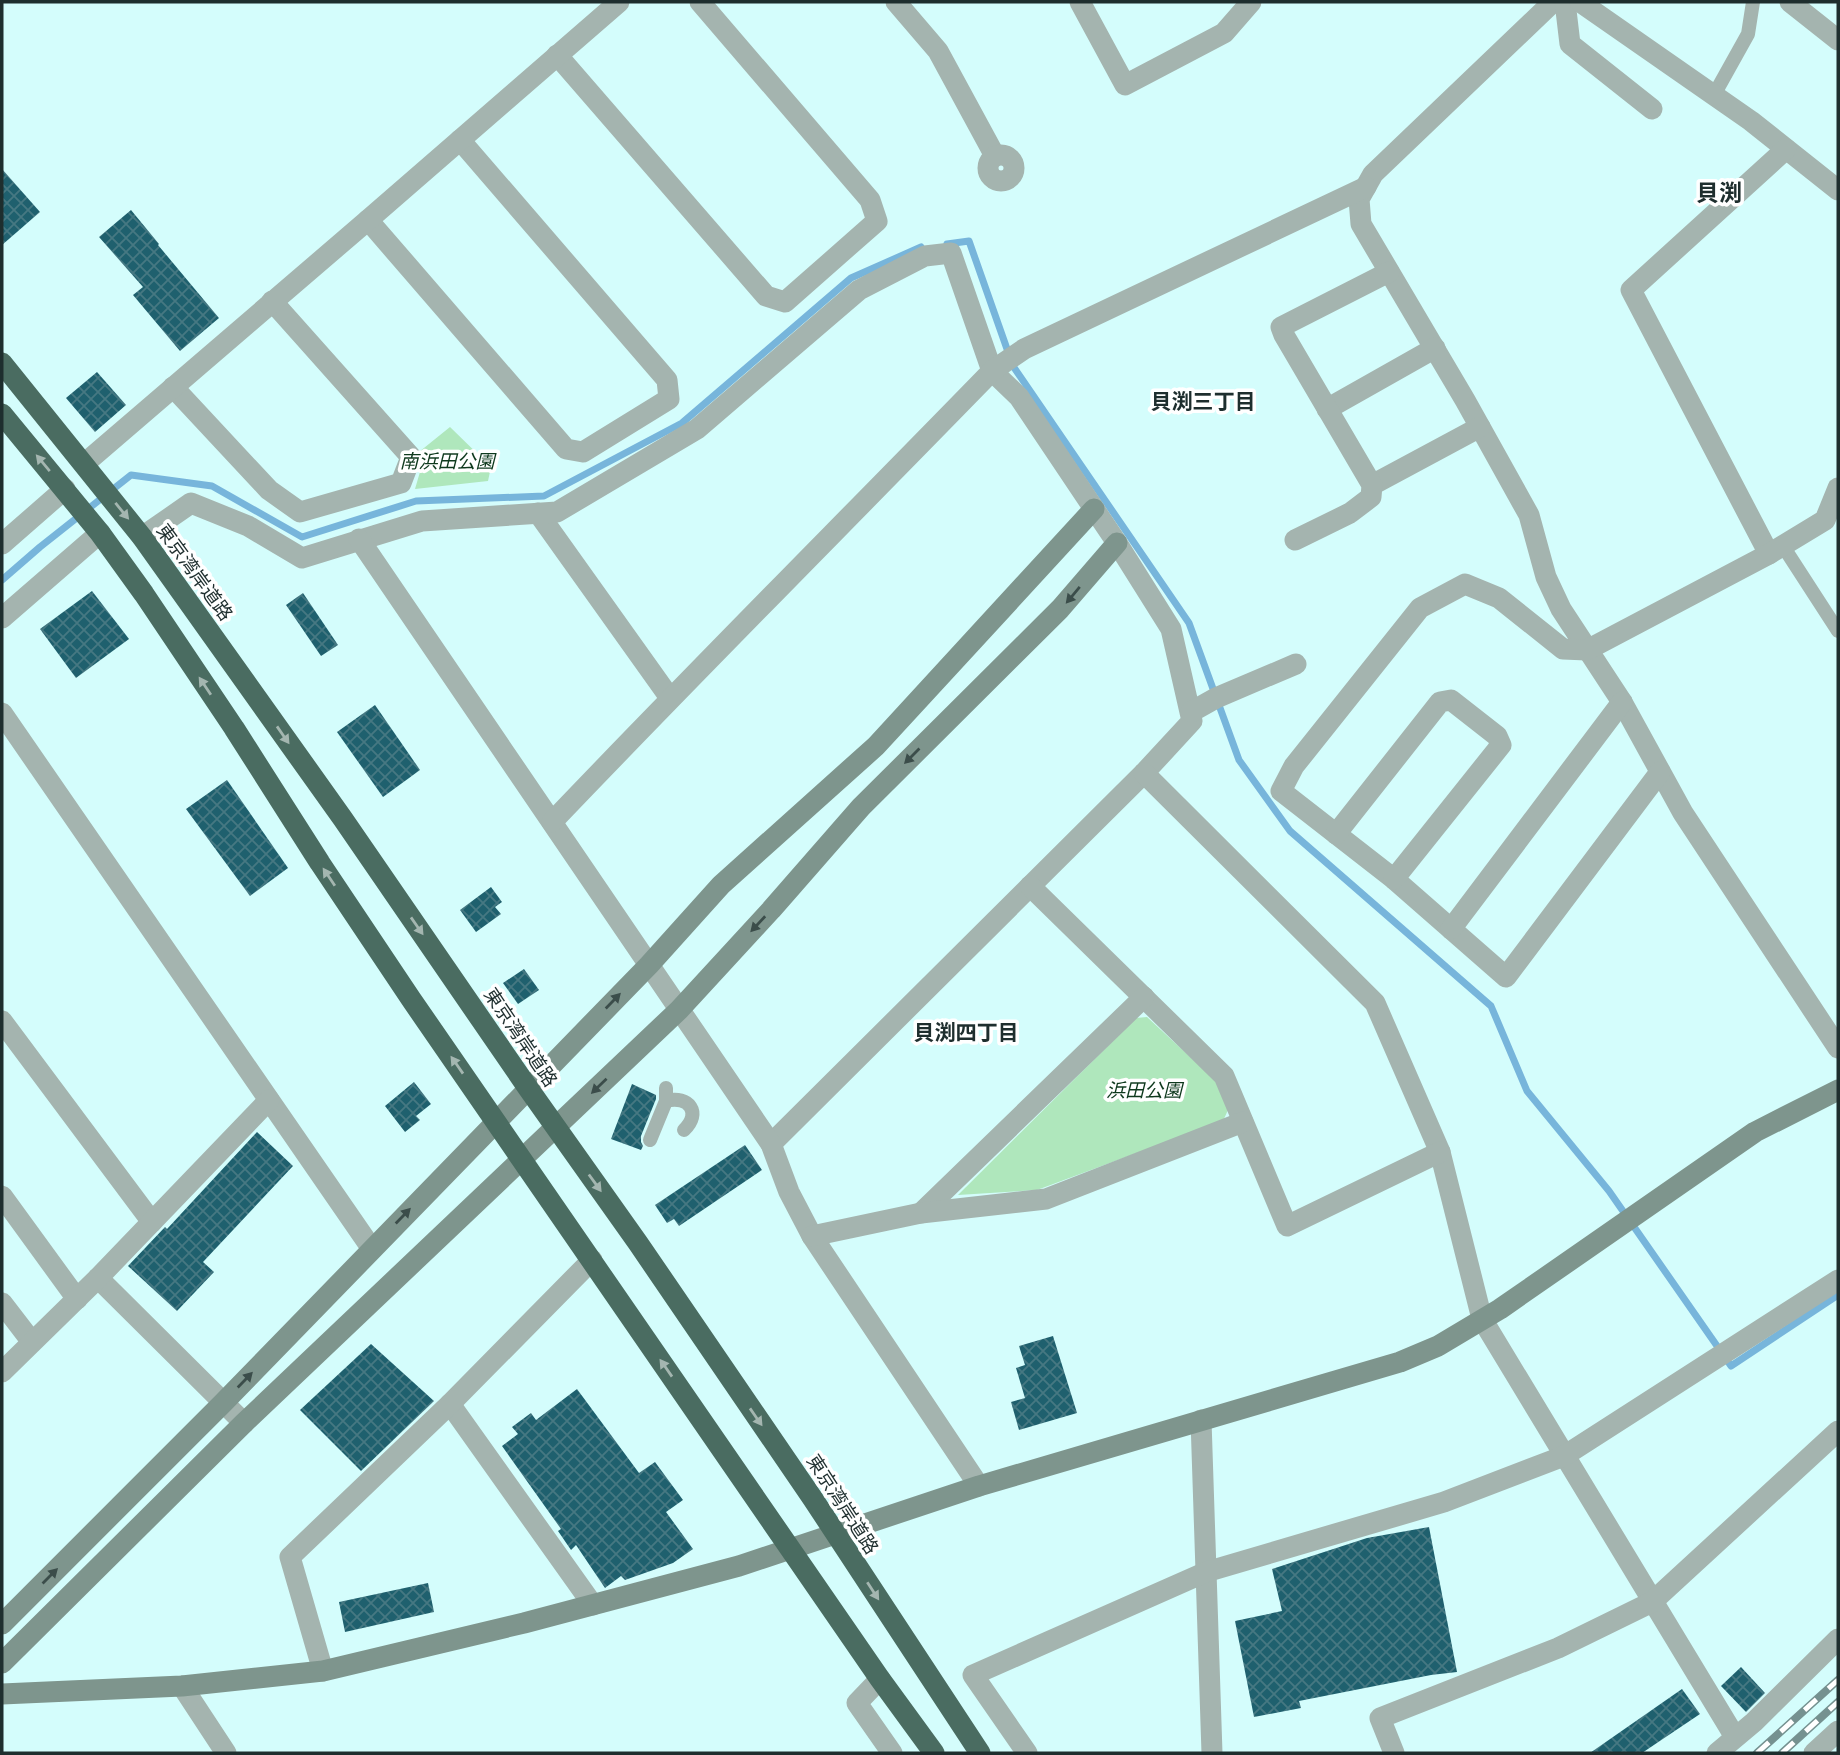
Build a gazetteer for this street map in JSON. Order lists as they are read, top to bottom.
{
  "streets": {
    "highway": ["東京湾岸道路"]
  },
  "districts": ["貝渕", "貝渕三丁目", "貝渕四丁目"],
  "parks": ["南浜田公園", "浜田公園"]
}
